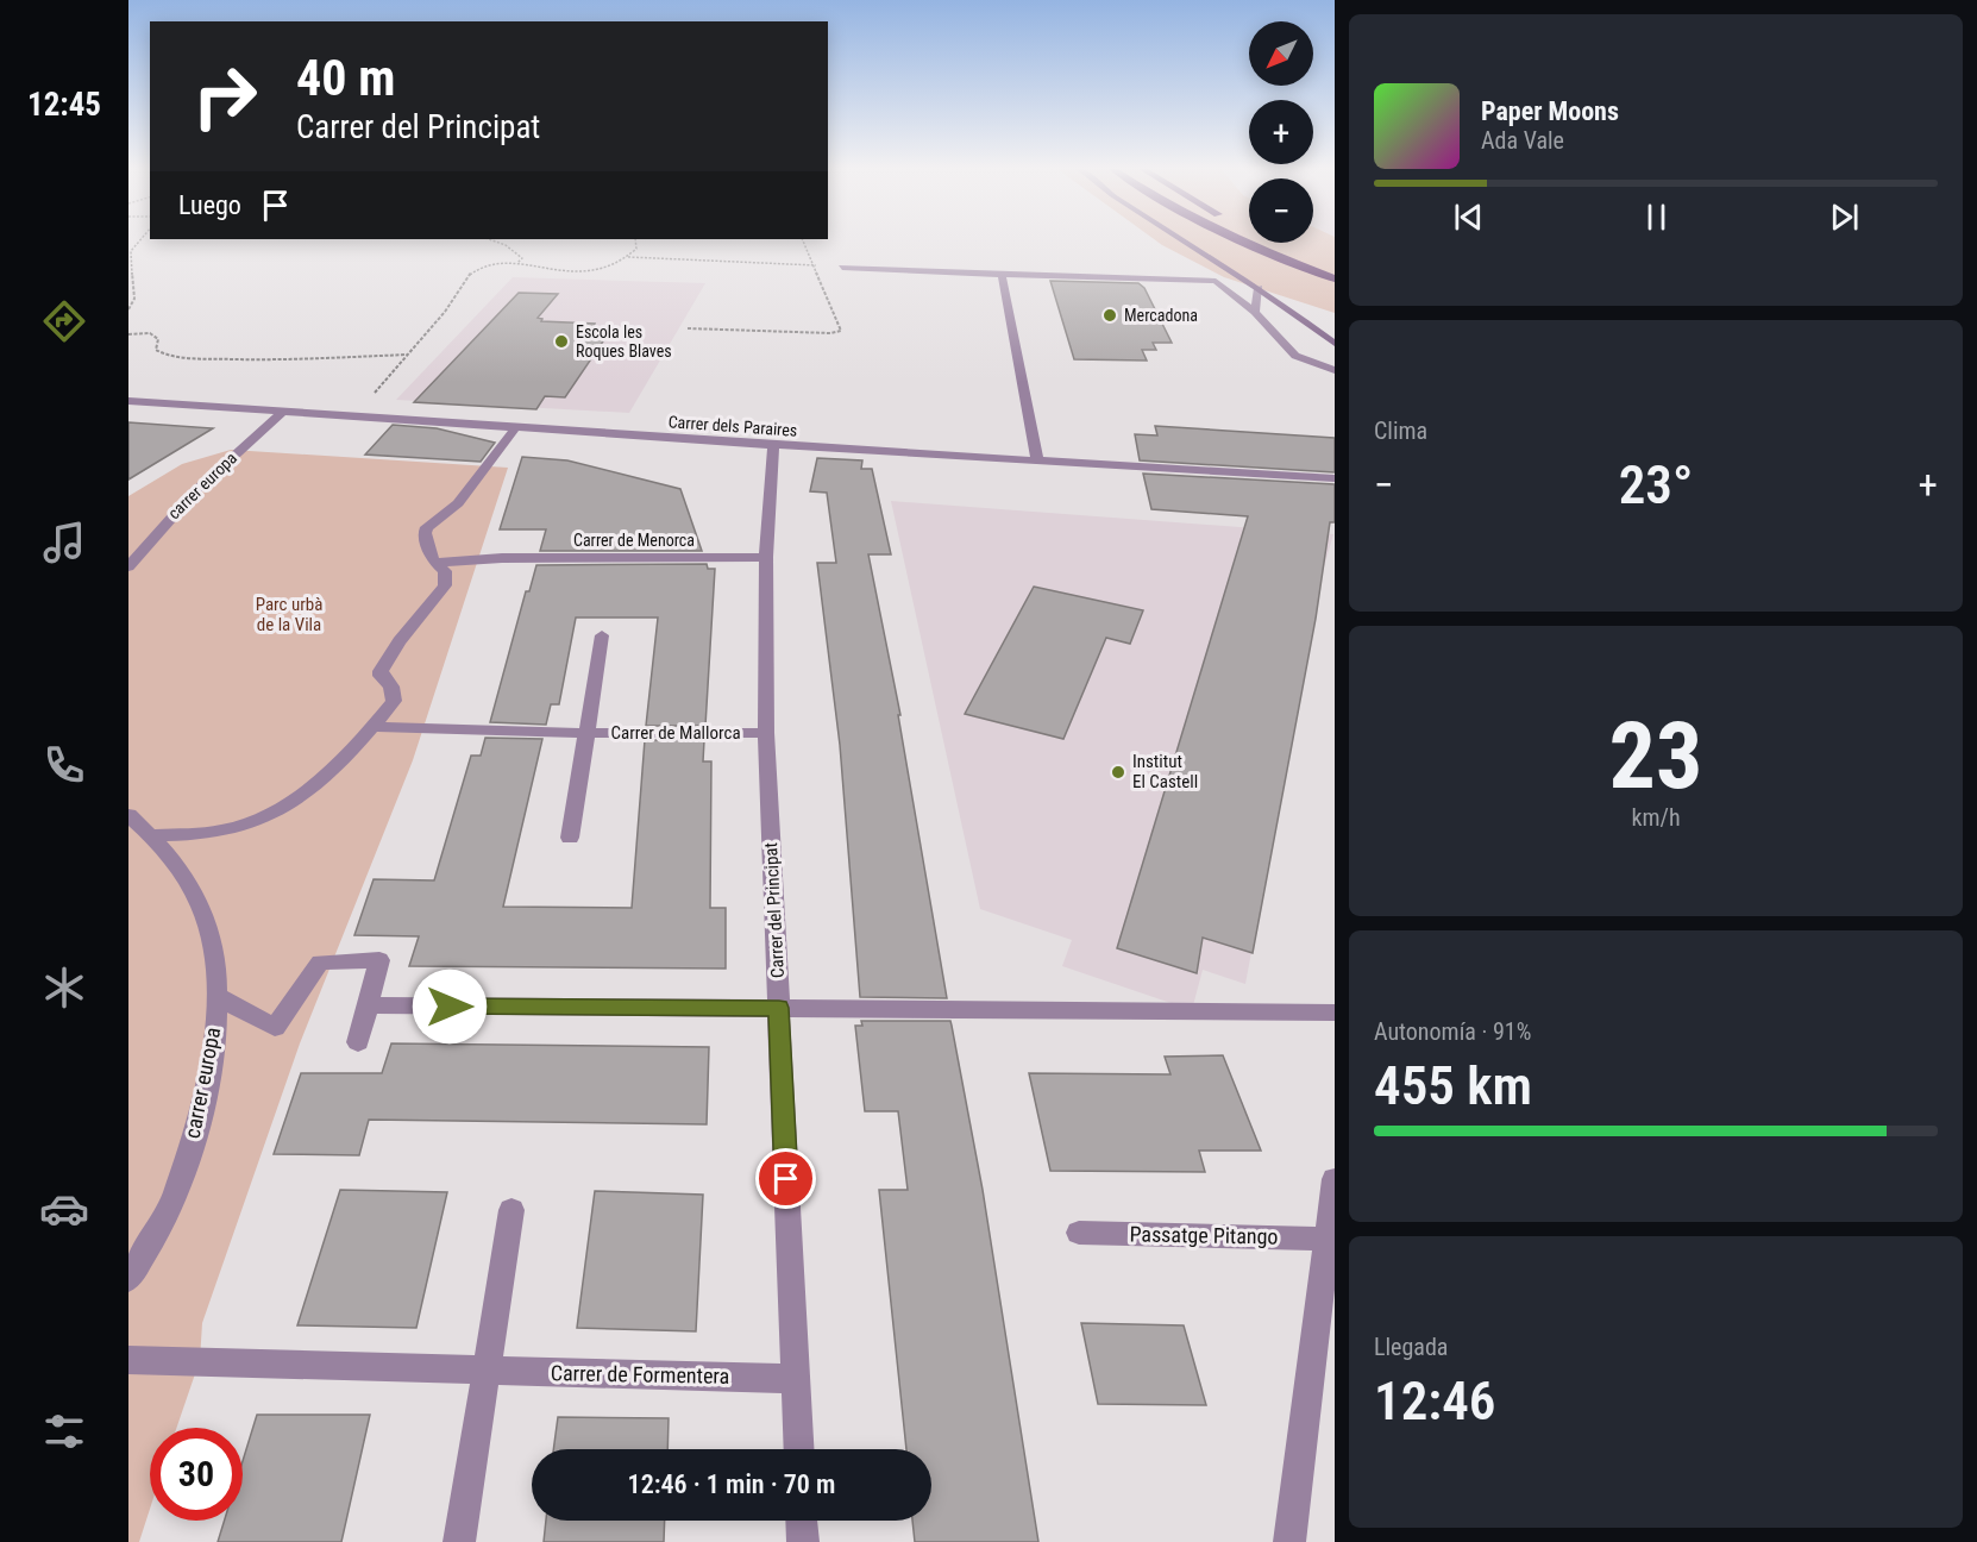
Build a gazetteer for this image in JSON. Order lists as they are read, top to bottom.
{
  "streets": {
    "street": [
      "Carrer dels Paraires",
      "carrer europa",
      "Carrer de Menorca",
      "Carrer de Mallorca",
      "Carrer del Principat",
      "Passatge Pitango",
      "Carrer de Formentera"
    ]
  },
  "crossings": [
    ["Carrer dels Paraires", "carrer europa"],
    ["Carrer dels Paraires", "Carrer del Principat"],
    ["Carrer de Menorca", "Carrer del Principat"],
    ["Carrer de Mallorca", "Carrer del Principat"],
    ["Carrer del Principat", "Carrer de Formentera"]
  ],
  "parks": ["Parc urbà de la Vila"],
  "places": ["Mercadona", "Escola les Roques Blaves", "Institut El Castell"],
  "north": "bottom left",
  "page": {
    "tabs": "12:45",
    "map_buttons": ["+", "−"],
    "turn": ["40 m", "Carrer del Principat"],
    "song": ["Paper Moons", "Ada Vale"],
    "then": "Luego",
    "tile": [
      "Clima",
      ["23", "km/h"],
      ["Autonomía · 91%", "455 km"],
      ["Llegada", "12:46"]
    ],
    "heat": ["−", "23°", "+"],
    "limit": "30",
    "trip": "12:46 · 1 min · 70 m"
  }
}
